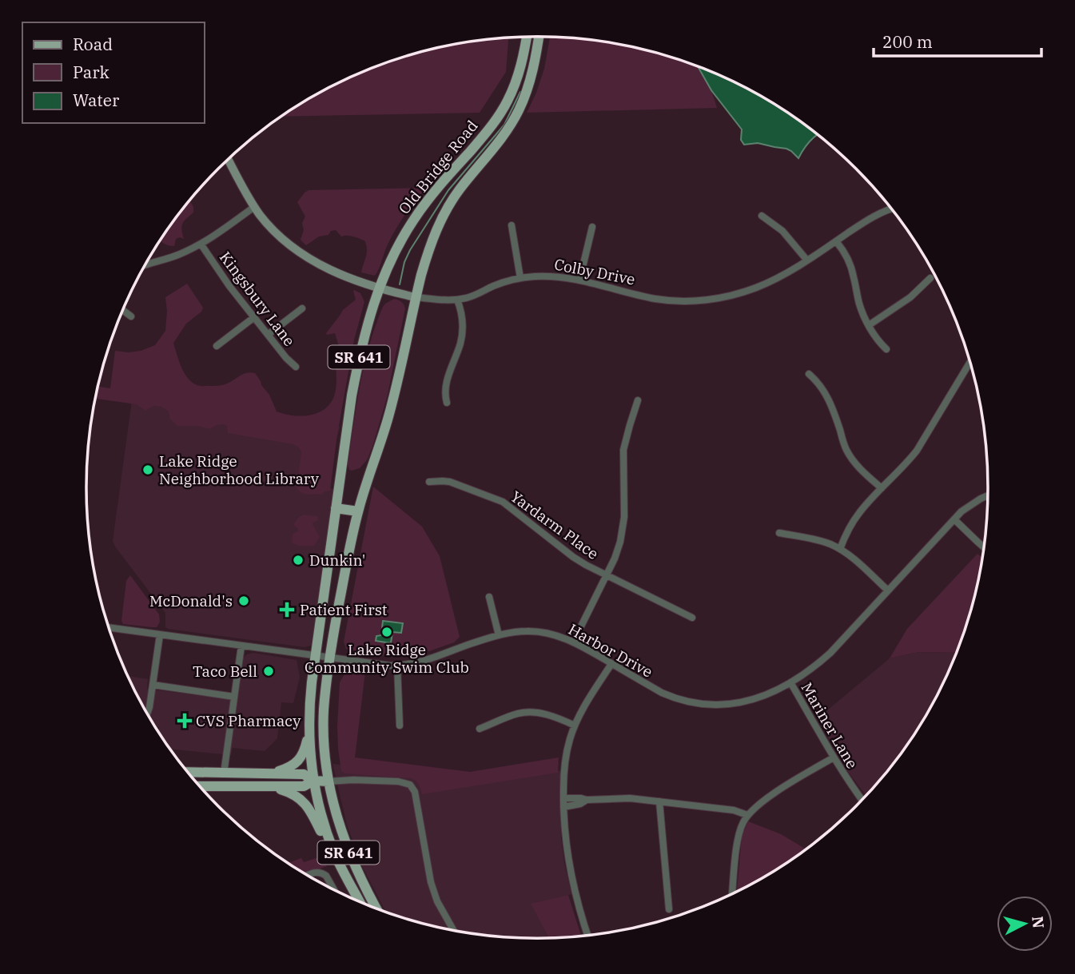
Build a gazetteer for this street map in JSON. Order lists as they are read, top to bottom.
{
  "streets": {
    "main road": ["Old Bridge Road", "SR 641"],
    "street": [
      "Colby Drive",
      "Kingsbury Lane",
      "Yardarm Place",
      "Harbor Drive",
      "Mariner Lane"
    ]
  },
  "crossings": [
    ["Old Bridge Road", "Colby Drive"],
    ["Old Bridge Road", "Harbor Drive"],
    ["Harbor Drive", "Mariner Lane"]
  ],
  "places": {
    "other": [
      "Lake Ridge Neighborhood Library",
      "Dunkin'",
      "McDonald's",
      "Lake Ridge Community Swim Club",
      "Taco Bell"
    ],
    "health": ["Patient First", "CVS Pharmacy"]
  },
  "legend": ["Road", "Park", "Water"],
  "scale_bar": "200 m",
  "north": "right"
}
